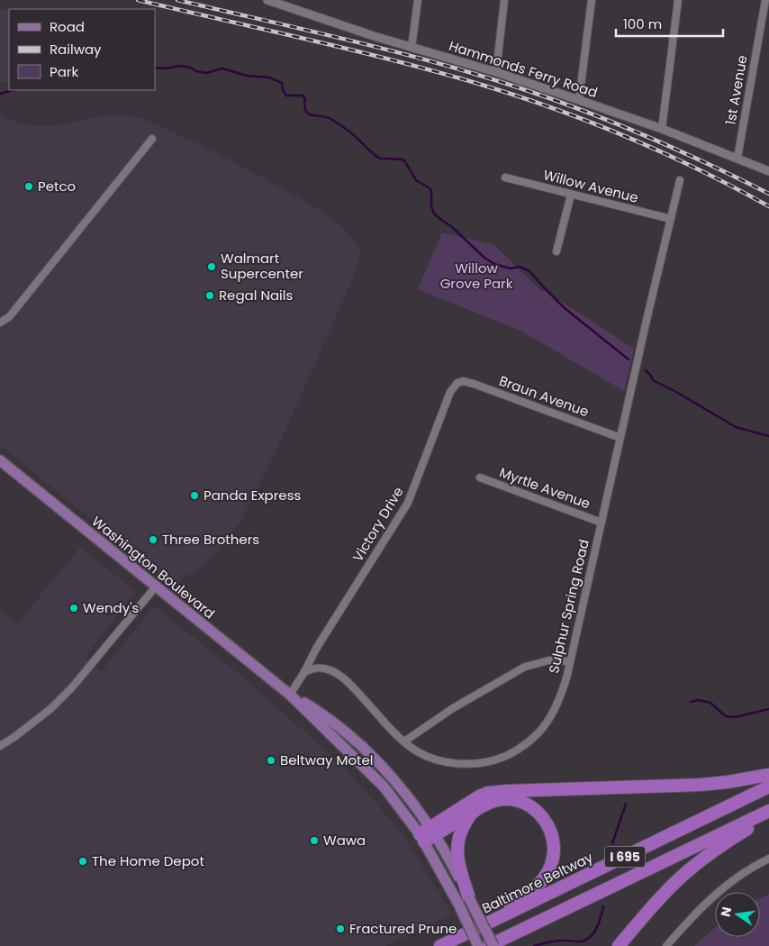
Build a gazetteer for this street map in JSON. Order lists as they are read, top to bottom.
{
  "streets": {
    "highway": ["I 695", "Baltimore Beltway"],
    "main road": ["Washington Boulevard"],
    "street": [
      "Hammonds Ferry Road",
      "1st Avenue",
      "Willow Avenue",
      "Braun Avenue",
      "Myrtle Avenue",
      "Victory Drive",
      "Sulphur Spring Road"
    ]
  },
  "crossings": [
    ["Hammonds Ferry Road", "1st Avenue"],
    ["Willow Avenue", "Sulphur Spring Road"],
    ["Braun Avenue", "Victory Drive"],
    ["Braun Avenue", "Sulphur Spring Road"],
    ["Myrtle Avenue", "Sulphur Spring Road"],
    ["Victory Drive", "Sulphur Spring Road"]
  ],
  "parks": ["Willow Grove Park"],
  "places": [
    "Petco",
    "Walmart Supercenter",
    "Regal Nails",
    "Panda Express",
    "Three Brothers",
    "Wendy's",
    "Beltway Motel",
    "Wawa",
    "The Home Depot",
    "Fractured Prune"
  ],
  "legend": ["Road", "Railway", "Park"],
  "scale_bar": "100 m",
  "north": "left"
}
